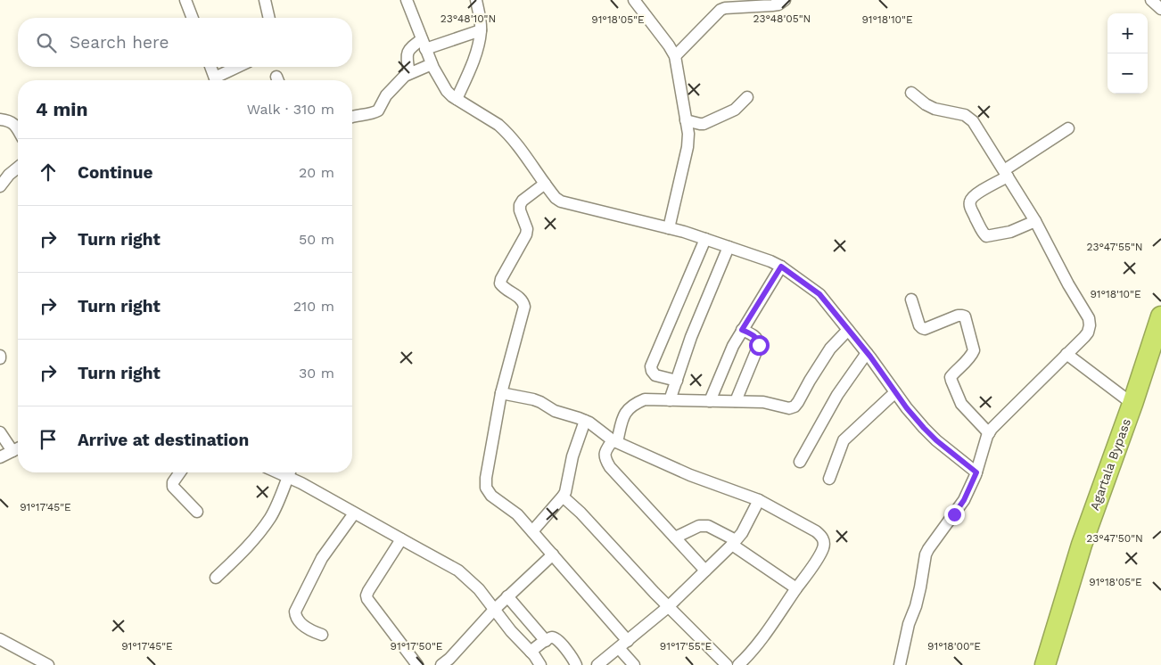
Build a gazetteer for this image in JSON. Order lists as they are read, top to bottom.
{
  "streets": {
    "highway": ["Agartala Bypass"]
  },
  "page": {
    "map_buttons": ["+", "−"],
    "search": "Search here",
    "heading": ["4 min", "Walk · 310 m"],
    "list": [
      ["Continue", "20 m"],
      ["Turn right", "50 m"],
      ["Turn right", "210 m"],
      ["Turn right", "30 m"],
      "Arrive at destination"
    ]
  },
  "coordinates": [
    "23°48'10\"N",
    "23°48'05\"N",
    "91°18'05\"E",
    "91°18'10\"E",
    "23°47'55\"N",
    "91°17'45\"E",
    "23°47'50\"N",
    "91°17'50\"E",
    "91°17'55\"E",
    "91°18'00\"E"
  ]
}
